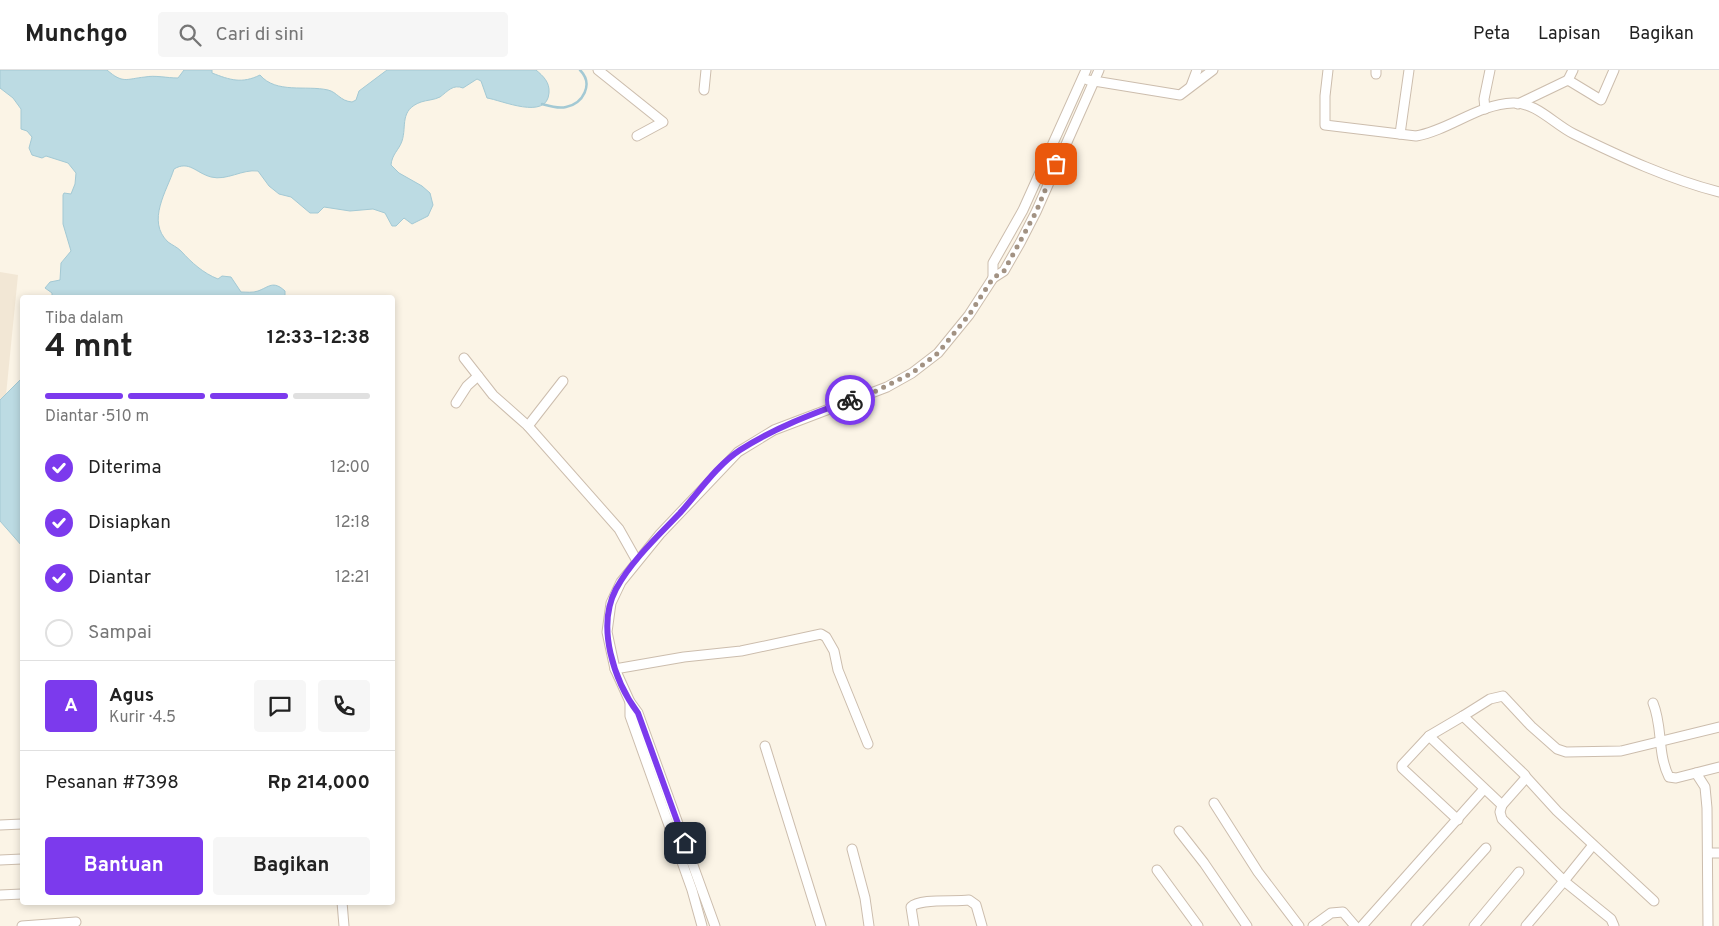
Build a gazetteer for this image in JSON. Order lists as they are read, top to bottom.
{
  "page": {
    "header": "Munchgo",
    "search": "Cari di sini",
    "nav": ["Peta", "Lapisan", "Bagikan"],
    "heading": ["4 mnt", "Tiba dalam", "12:33–12:38"],
    "panel": [
      "Agus",
      "Kurir · 4.5",
      "Pesanan #7398",
      "Rp 214,000"
    ],
    "bar": "Diantar · 510 m",
    "list": [
      ["Diterima", "12:00"],
      ["Disiapkan", "12:18"],
      ["Diantar", "12:21"],
      "Sampai"
    ],
    "round": "A",
    "buttons": ["Bantuan", "Bagikan"]
  }
}
